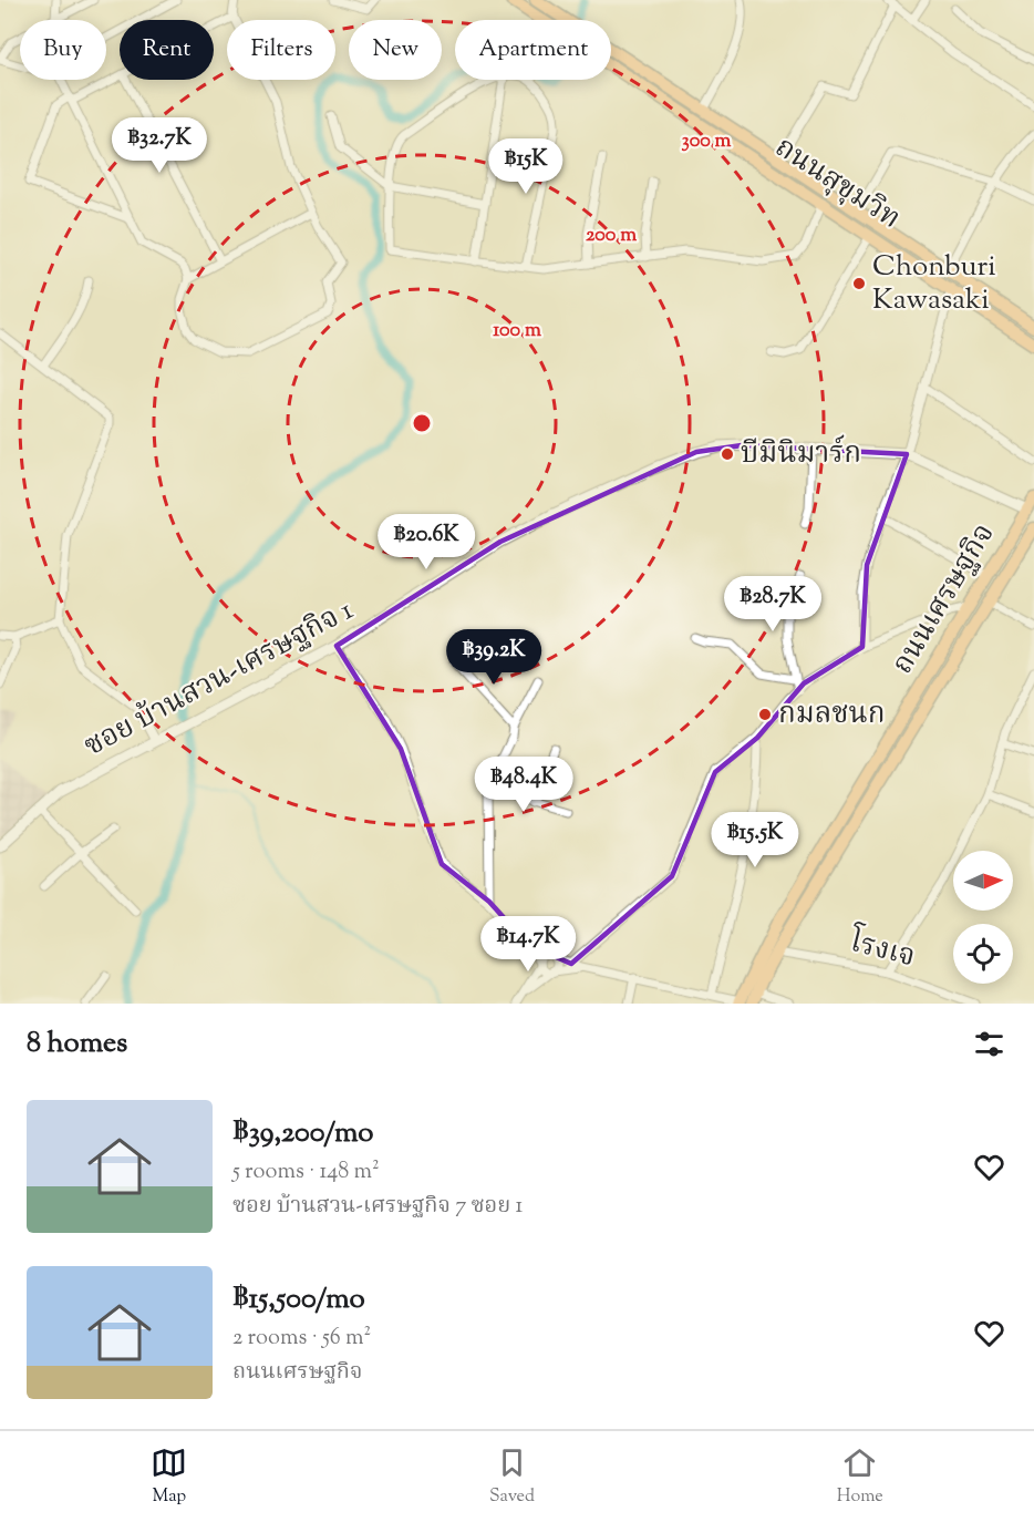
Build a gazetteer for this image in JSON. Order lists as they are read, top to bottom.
{
  "streets": {
    "main road": ["ถนนสุขุมวิท", "ถนนเศรษฐกิจ"],
    "street": ["ซอย บ้านสวน-เศรษฐกิจ 1", "โรงเจ"]
  },
  "crossings": [
    ["ถนนเศรษฐกิจ", "ซอย บ้านสวน-เศรษฐกิจ 1"],
    ["ถนนเศรษฐกิจ", "โรงเจ"]
  ],
  "places": ["Chonburi Kawasaki", "บีมินิมาร์ก", "กมลชนก"],
  "north": "right",
  "page": {
    "chip": [
      "Buy",
      "Rent",
      "Filters",
      "New",
      "Apartment"
    ],
    "price": [
      "฿32.7K",
      "฿15K",
      "฿20.6K",
      "฿28.7K",
      "฿39.2K",
      "฿48.4K",
      "฿15.5K",
      "฿14.7K"
    ],
    "heading": "8 homes",
    "list": [
      {
        "name": "฿39,200/mo",
        "note": "5 rooms · 148 m² · ซอย บ้านสวน-เศรษฐกิจ 7 ซอย 1"
      },
      {
        "name": "฿15,500/mo",
        "note": "2 rooms · 56 m² · ถนนเศรษฐกิจ"
      }
    ],
    "tabs": ["Map", "Saved", "Home"]
  },
  "rings": ["300 m", "200 m", "100 m"]
}
